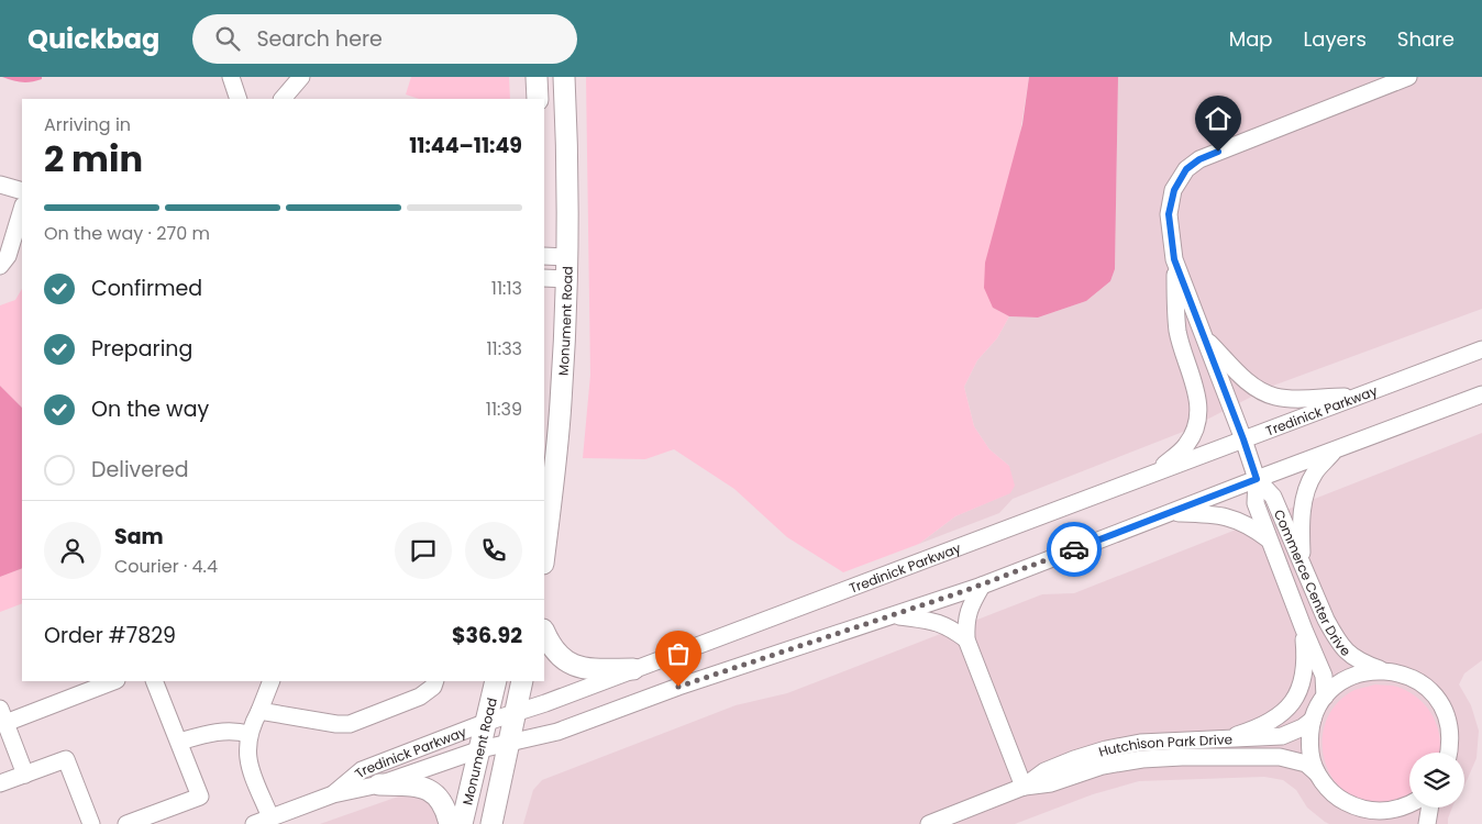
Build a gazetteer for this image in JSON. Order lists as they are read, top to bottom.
{
  "streets": {
    "main road": ["Monument Road"],
    "street": ["Tredinick Parkway", "Commerce Center Drive", "Hutchison Park Drive"]
  },
  "crossings": [
    ["Monument Road", "Tredinick Parkway"],
    ["Tredinick Parkway", "Commerce Center Drive"]
  ],
  "page": {
    "header": "Quickbag",
    "search": "Search here",
    "nav": ["Map", "Layers", "Share"],
    "heading": ["2 min", "Arriving in", "11:44–11:49"],
    "panel": [
      "Sam",
      "Courier · 4.4",
      "Order #7829",
      "$36.92"
    ],
    "bar": "On the way · 270 m",
    "list": [
      ["Confirmed", "11:13"],
      ["Preparing", "11:33"],
      ["On the way", "11:39"],
      "Delivered"
    ]
  }
}
